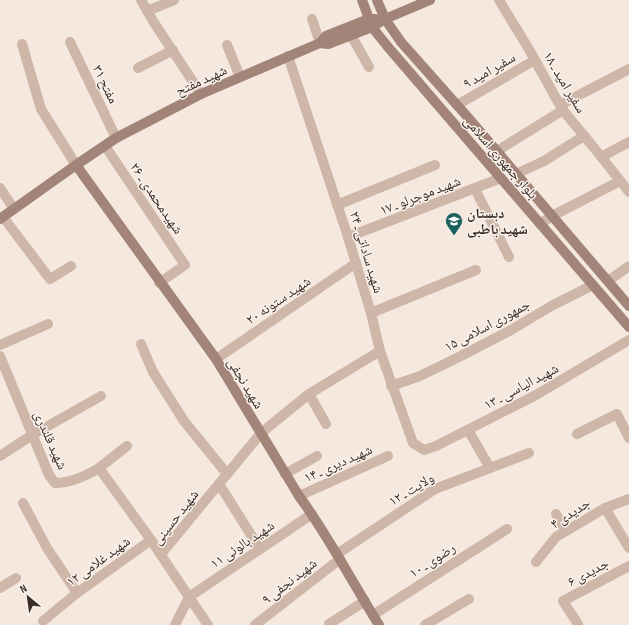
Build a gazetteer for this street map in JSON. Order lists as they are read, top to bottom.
{
  "streets": {
    "street": [
      "سفیر امید ۹",
      "شهید مفتح",
      "سفیر امید ـ ۱۸",
      "مفتح ۳۱",
      "بلوار جمهوری اسلامی",
      "شهید موجرلو ـ ۱۷",
      "شهیدمحمدی ـ ۲۶",
      "شهید ساداتی ـ ۲۴",
      "شهید ستونه ۲۰",
      "جمهوری اسلامی ۱۵",
      "شهید نجفی",
      "شهید الیاسی ـ ۱۳",
      "شهید قلندری",
      "شهید دیری ـ ۱۴",
      "ولایت ـ ۱۲",
      "جدیدی ۴",
      "شهید حسینی",
      "شهید بالوئی ۱۱",
      "رضوی ـ ۱۰",
      "شهید غلامی ۱۲",
      "جدیدی ۶",
      "شهید نجفی ۹"
    ]
  },
  "crossings": [
    ["سفیر امید ۹", "سفیر امید ـ ۱۸"],
    ["سفیر امید ۹", "بلوار جمهوری اسلامی"],
    ["شهید مفتح", "مفتح ۳۱"],
    ["شهید مفتح", "بلوار جمهوری اسلامی"],
    ["شهید مفتح", "شهیدمحمدی ـ ۲۶"],
    ["شهید مفتح", "شهید ساداتی ـ ۲۴"],
    ["شهید مفتح", "شهید نجفی"],
    ["بلوار جمهوری اسلامی", "شهید موجرلو ـ ۱۷"],
    ["بلوار جمهوری اسلامی", "جمهوری اسلامی ۱۵"],
    ["شهید موجرلو ـ ۱۷", "شهید ساداتی ـ ۲۴"],
    ["شهیدمحمدی ـ ۲۶", "شهید نجفی"],
    ["شهید ساداتی ـ ۲۴", "شهید ستونه ۲۰"],
    ["شهید ساداتی ـ ۲۴", "جمهوری اسلامی ۱۵"],
    ["شهید ساداتی ـ ۲۴", "شهید الیاسی ـ ۱۳"],
    ["شهید ساداتی ـ ۲۴", "شهید حسینی"],
    ["شهید ستونه ۲۰", "شهید نجفی"],
    ["شهید نجفی", "شهید دیری ـ ۱۴"],
    ["شهید نجفی", "ولایت ـ ۱۲"],
    ["شهید نجفی", "شهید حسینی"],
    ["شهید نجفی", "شهید بالوئی ۱۱"],
    ["شهید نجفی", "رضوی ـ ۱۰"],
    ["شهید نجفی", "شهید نجفی ۹"],
    ["ولایت ـ ۱۲", "شهید نجفی ۹"],
    ["شهید حسینی", "شهید بالوئی ۱۱"]
  ],
  "places": {
    "school or university": ["دبستان شهید باطبی"]
  },
  "north": "top left"
}
